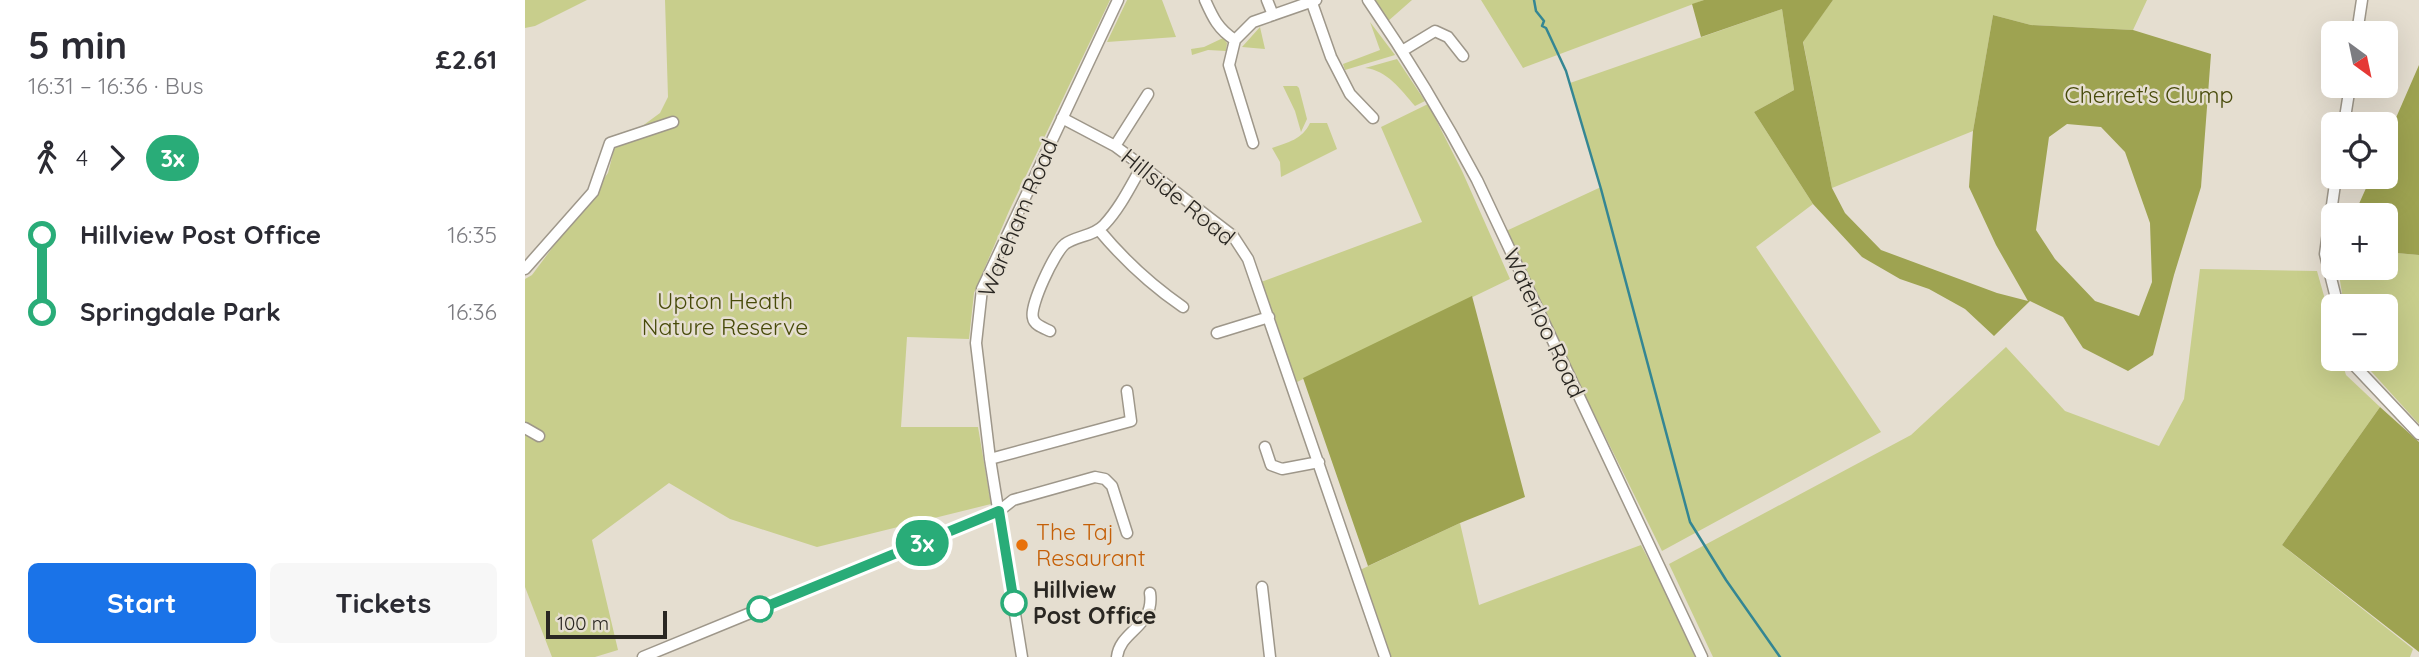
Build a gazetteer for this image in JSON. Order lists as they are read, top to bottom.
{
  "streets": {
    "street": ["Hillside Road", "Wareham Road", "Waterloo Road"]
  },
  "crossings": [
    ["Hillside Road", "Wareham Road"]
  ],
  "parks": ["Cherret's Clump", "Upton Heath Nature Reserve"],
  "places": ["The Taj Resaurant", "Hillview Post Office"],
  "lines": ["bus line 3x"],
  "scale_bar": "100 m",
  "north": "bottom right",
  "page": {
    "heading": ["5 min", "16:31 – 16:36 · Bus", "£2.61"],
    "on_map": "3x",
    "map_buttons": ["+", "−"],
    "legs": ["4", "3x"],
    "list": [
      {
        "name": "Hillview Post Office",
        "value": "16:35"
      },
      {
        "name": "Springdale Park",
        "value": "16:36"
      }
    ],
    "buttons": ["Start", "Tickets"],
    "scale": "100 m"
  }
}
